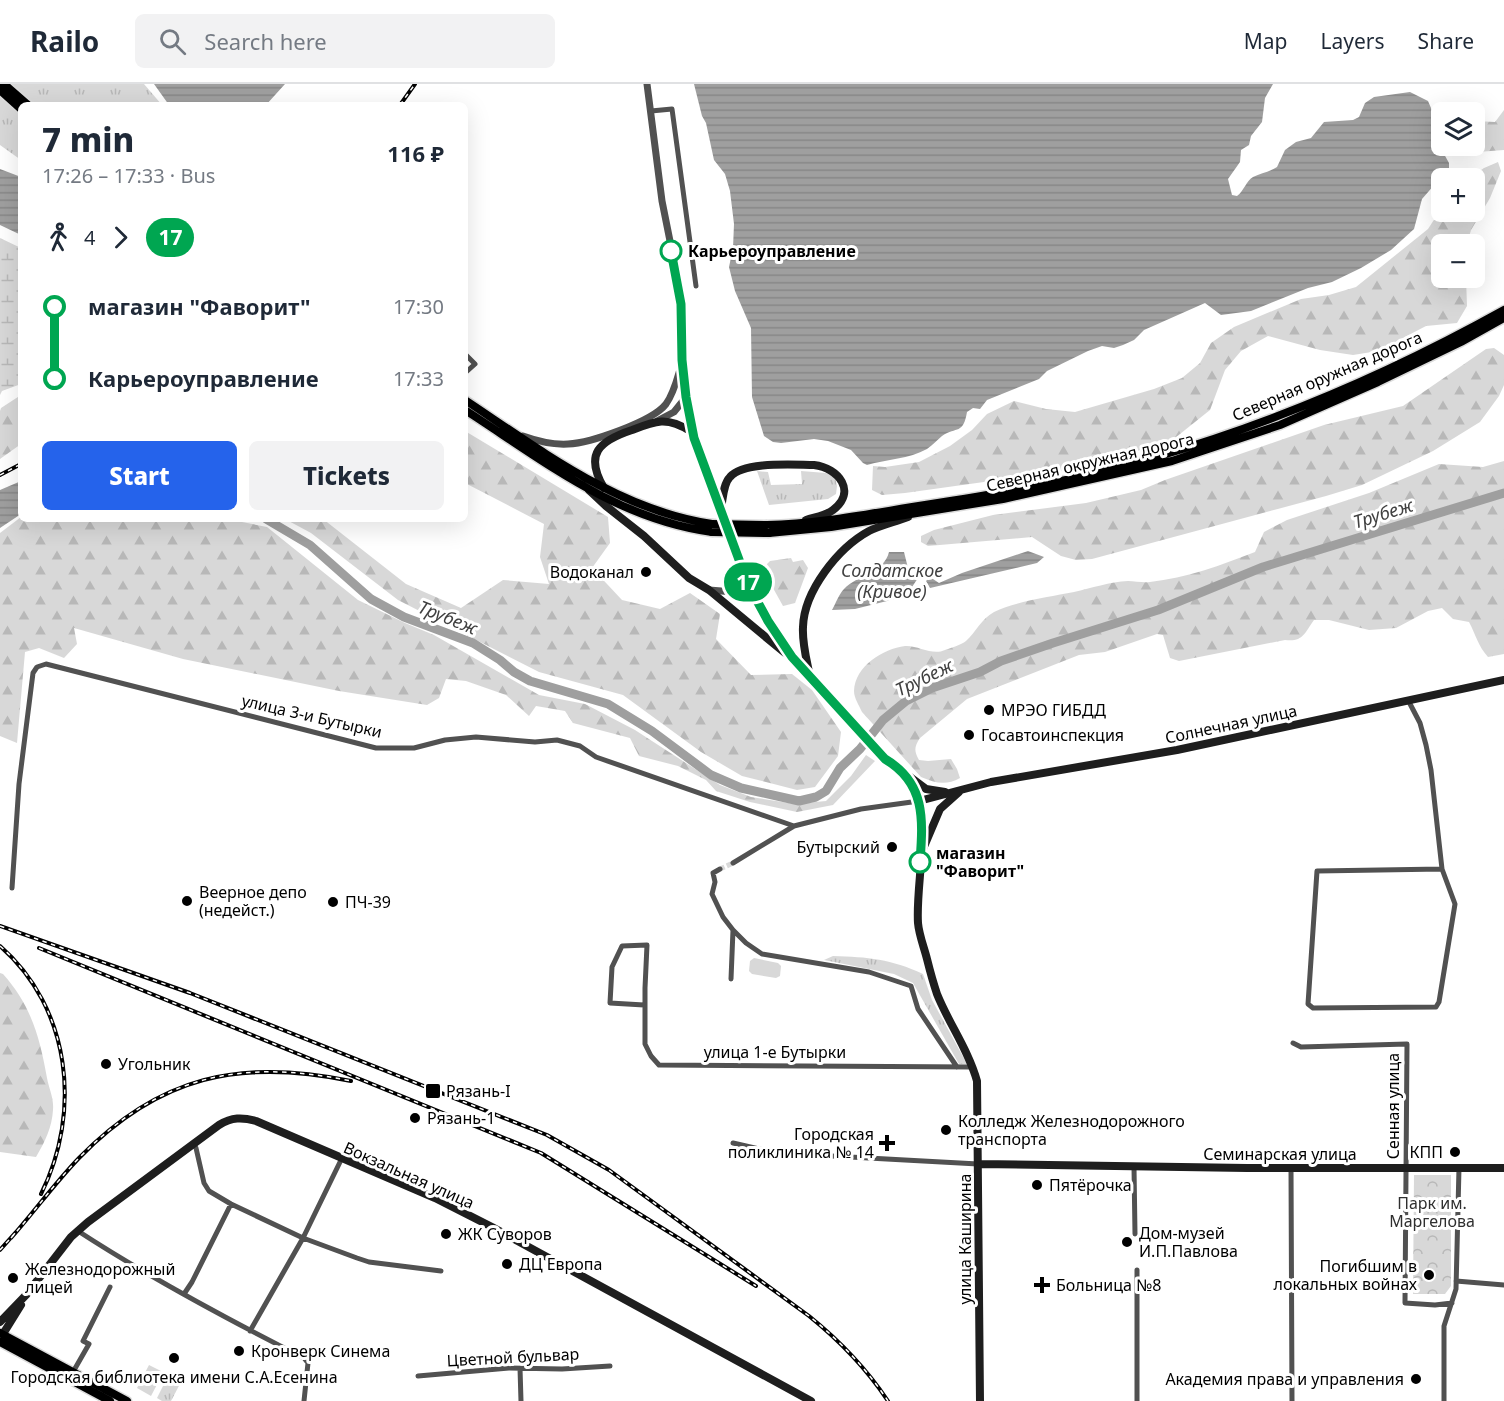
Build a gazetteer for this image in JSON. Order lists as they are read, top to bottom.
{
  "streets": {
    "main road": [
      "Северная оружная дорога",
      "Северная окружная дорога",
      "Солнечная улица",
      "Семинарская улица",
      "Вокзальная улица",
      "улица Каширина"
    ],
    "street": [
      "улица 3-и Бутырки",
      "улица 1-е Бутырки",
      "Сенная улица",
      "Цветной бульвар"
    ]
  },
  "crossings": [
    ["Северная оружная дорога", "Северная окружная дорога"],
    ["Солнечная улица", "улица Каширина"],
    ["улица 1-е Бутырки", "улица Каширина"],
    ["Сенная улица", "Семинарская улица"],
    ["Семинарская улица", "улица Каширина"]
  ],
  "water": ["Трубеж", "Солдатское (Кривое)"],
  "parks": ["Парк им. Маргелова"],
  "places": {
    "other": [
      "Карьероуправление",
      "Водоканал",
      "МРЭО ГИБДД",
      "Госавтоинспекция",
      "Бутырский",
      "магазин \"Фаворит\"",
      "Веерное депо (недейст.)",
      "ПЧ-39",
      "Угольник",
      "Рязань-1",
      "Колледж Железнодорожного транспорта",
      "КПП",
      "Пятёрочка",
      "ЖК Суворов",
      "Дом-музей И.П.Павлова",
      "ДЦ Европа",
      "Погибшим в локальных войнах",
      "Железнодорожный лицей",
      "Кронверк Синема",
      "Городская библиотека имени С.А.Есенина",
      "Академия права и управления"
    ],
    "transit": ["Рязань-I"],
    "health": ["Городская поликлиника № 14", "Больница №8"]
  },
  "lines": ["bus line 17"],
  "page": {
    "header": "Railo",
    "search": "Search here",
    "nav": ["Map", "Layers", "Share"],
    "on_map": "17",
    "map_buttons": ["+", "−"],
    "heading": ["7 min", "17:26 – 17:33 · Bus", "116 ₽"],
    "legs": ["4", "17"],
    "list": [
      {
        "name": "магазин \"Фаворит\"",
        "value": "17:30"
      },
      {
        "name": "Карьероуправление",
        "value": "17:33"
      }
    ],
    "buttons": ["Start", "Tickets"]
  }
}
